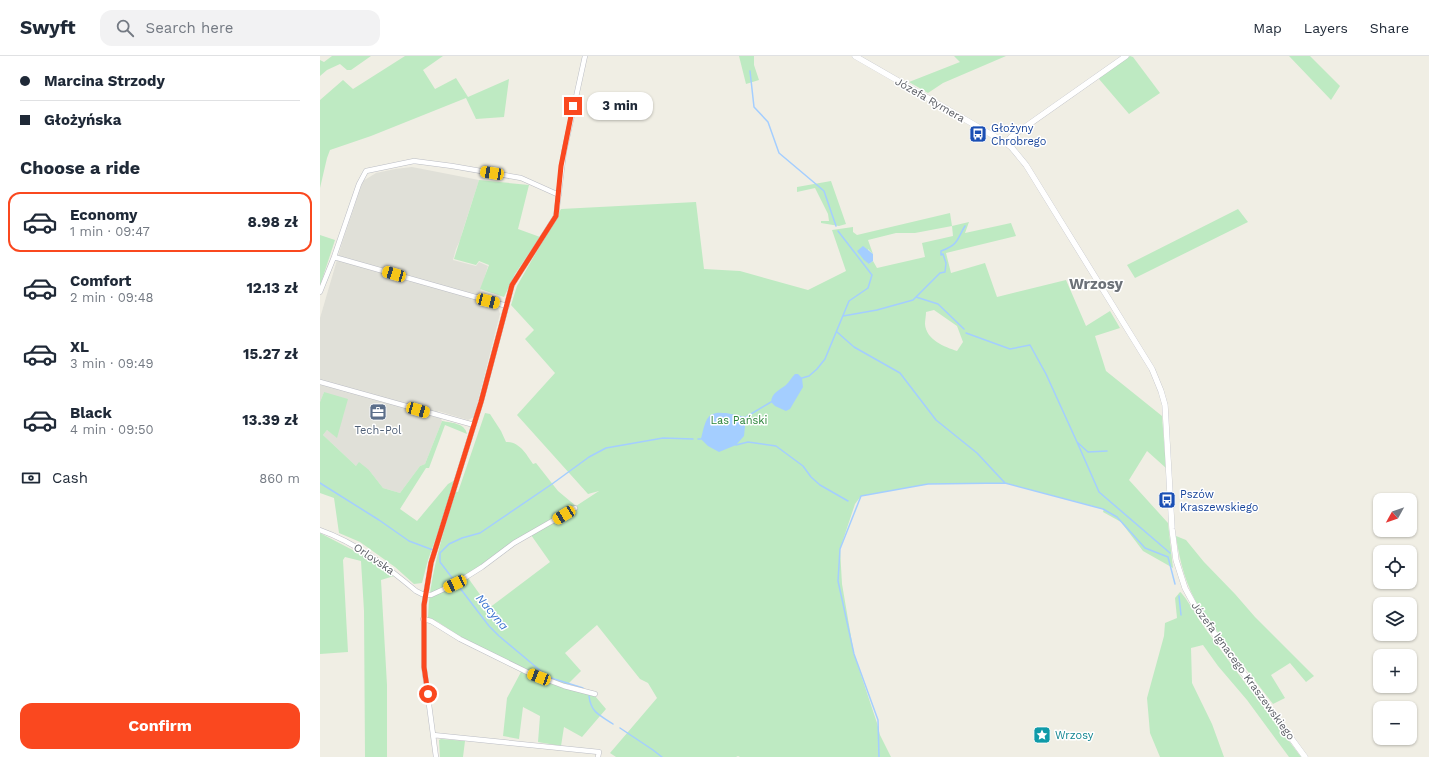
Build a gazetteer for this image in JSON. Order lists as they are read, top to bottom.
{
  "streets": {
    "street": ["Józefa Rymera", "Orlovska", "Józefa Ignacego Kraszewskiego"]
  },
  "crossings": [
    ["Józefa Rymera", "Józefa Ignacego Kraszewskiego"]
  ],
  "districts": ["Wrzosy"],
  "water": ["Nacyna"],
  "parks": ["Las Pański"],
  "places": {
    "bus stop": ["Głożyny Chrobrego", "Pszów Kraszewskiego"],
    "office": ["Tech-Pol"],
    "place": ["Wrzosy"]
  },
  "north": "bottom left",
  "page": {
    "header": "Swyft",
    "search": "Search here",
    "nav": ["Map", "Layers", "Share"],
    "banner": ["Marcina Strzody", "Głożyńska"],
    "bubble": "3 min",
    "heading": "Choose a ride",
    "list": [
      {
        "name": "Economy",
        "note": "1 min · 09:47",
        "value": "8.98 zł"
      },
      {
        "name": "Comfort",
        "note": "2 min · 09:48",
        "value": "12.13 zł"
      },
      {
        "name": "XL",
        "note": "3 min · 09:49",
        "value": "15.27 zł"
      },
      {
        "name": "Black",
        "note": "4 min · 09:50",
        "value": "13.39 zł"
      }
    ],
    "pay": ["Cash", "860 m"],
    "map_buttons": ["+", "−"],
    "buttons": "Confirm"
  }
}
